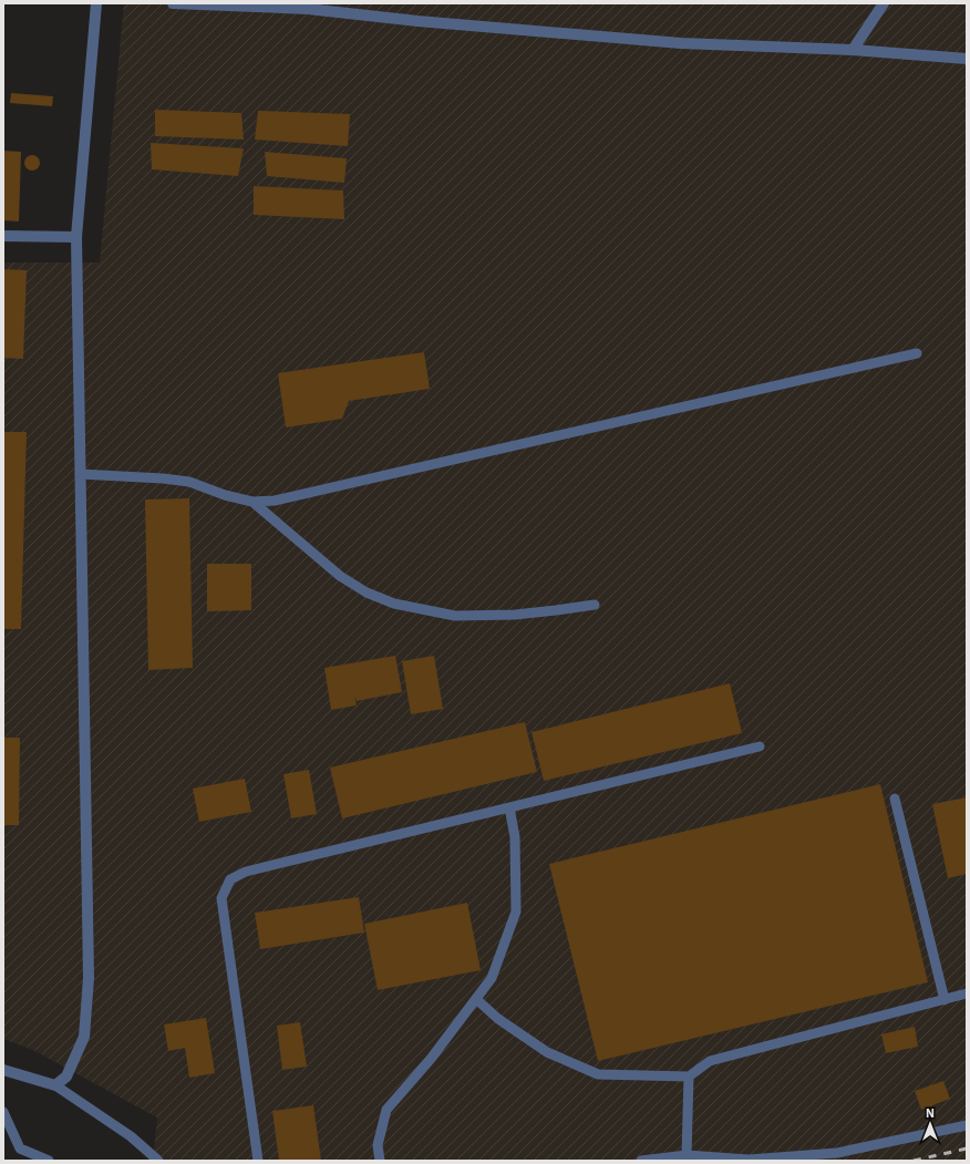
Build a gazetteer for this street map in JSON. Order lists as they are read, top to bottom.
{
  "north": "top"
}
